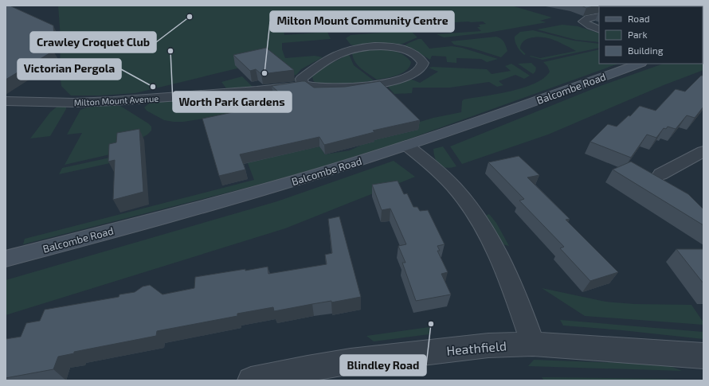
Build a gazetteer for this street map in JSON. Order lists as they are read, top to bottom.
{
  "streets": {
    "main road": ["Balcombe Road"],
    "street": ["Milton Mount Avenue", "Heathfield"]
  },
  "places": [
    "Crawley Croquet Club",
    "Worth Park Gardens",
    "Milton Mount Community Centre",
    "Victorian Pergola",
    "Blindley Road"
  ],
  "legend": ["Road", "Park", "Building"]
}
